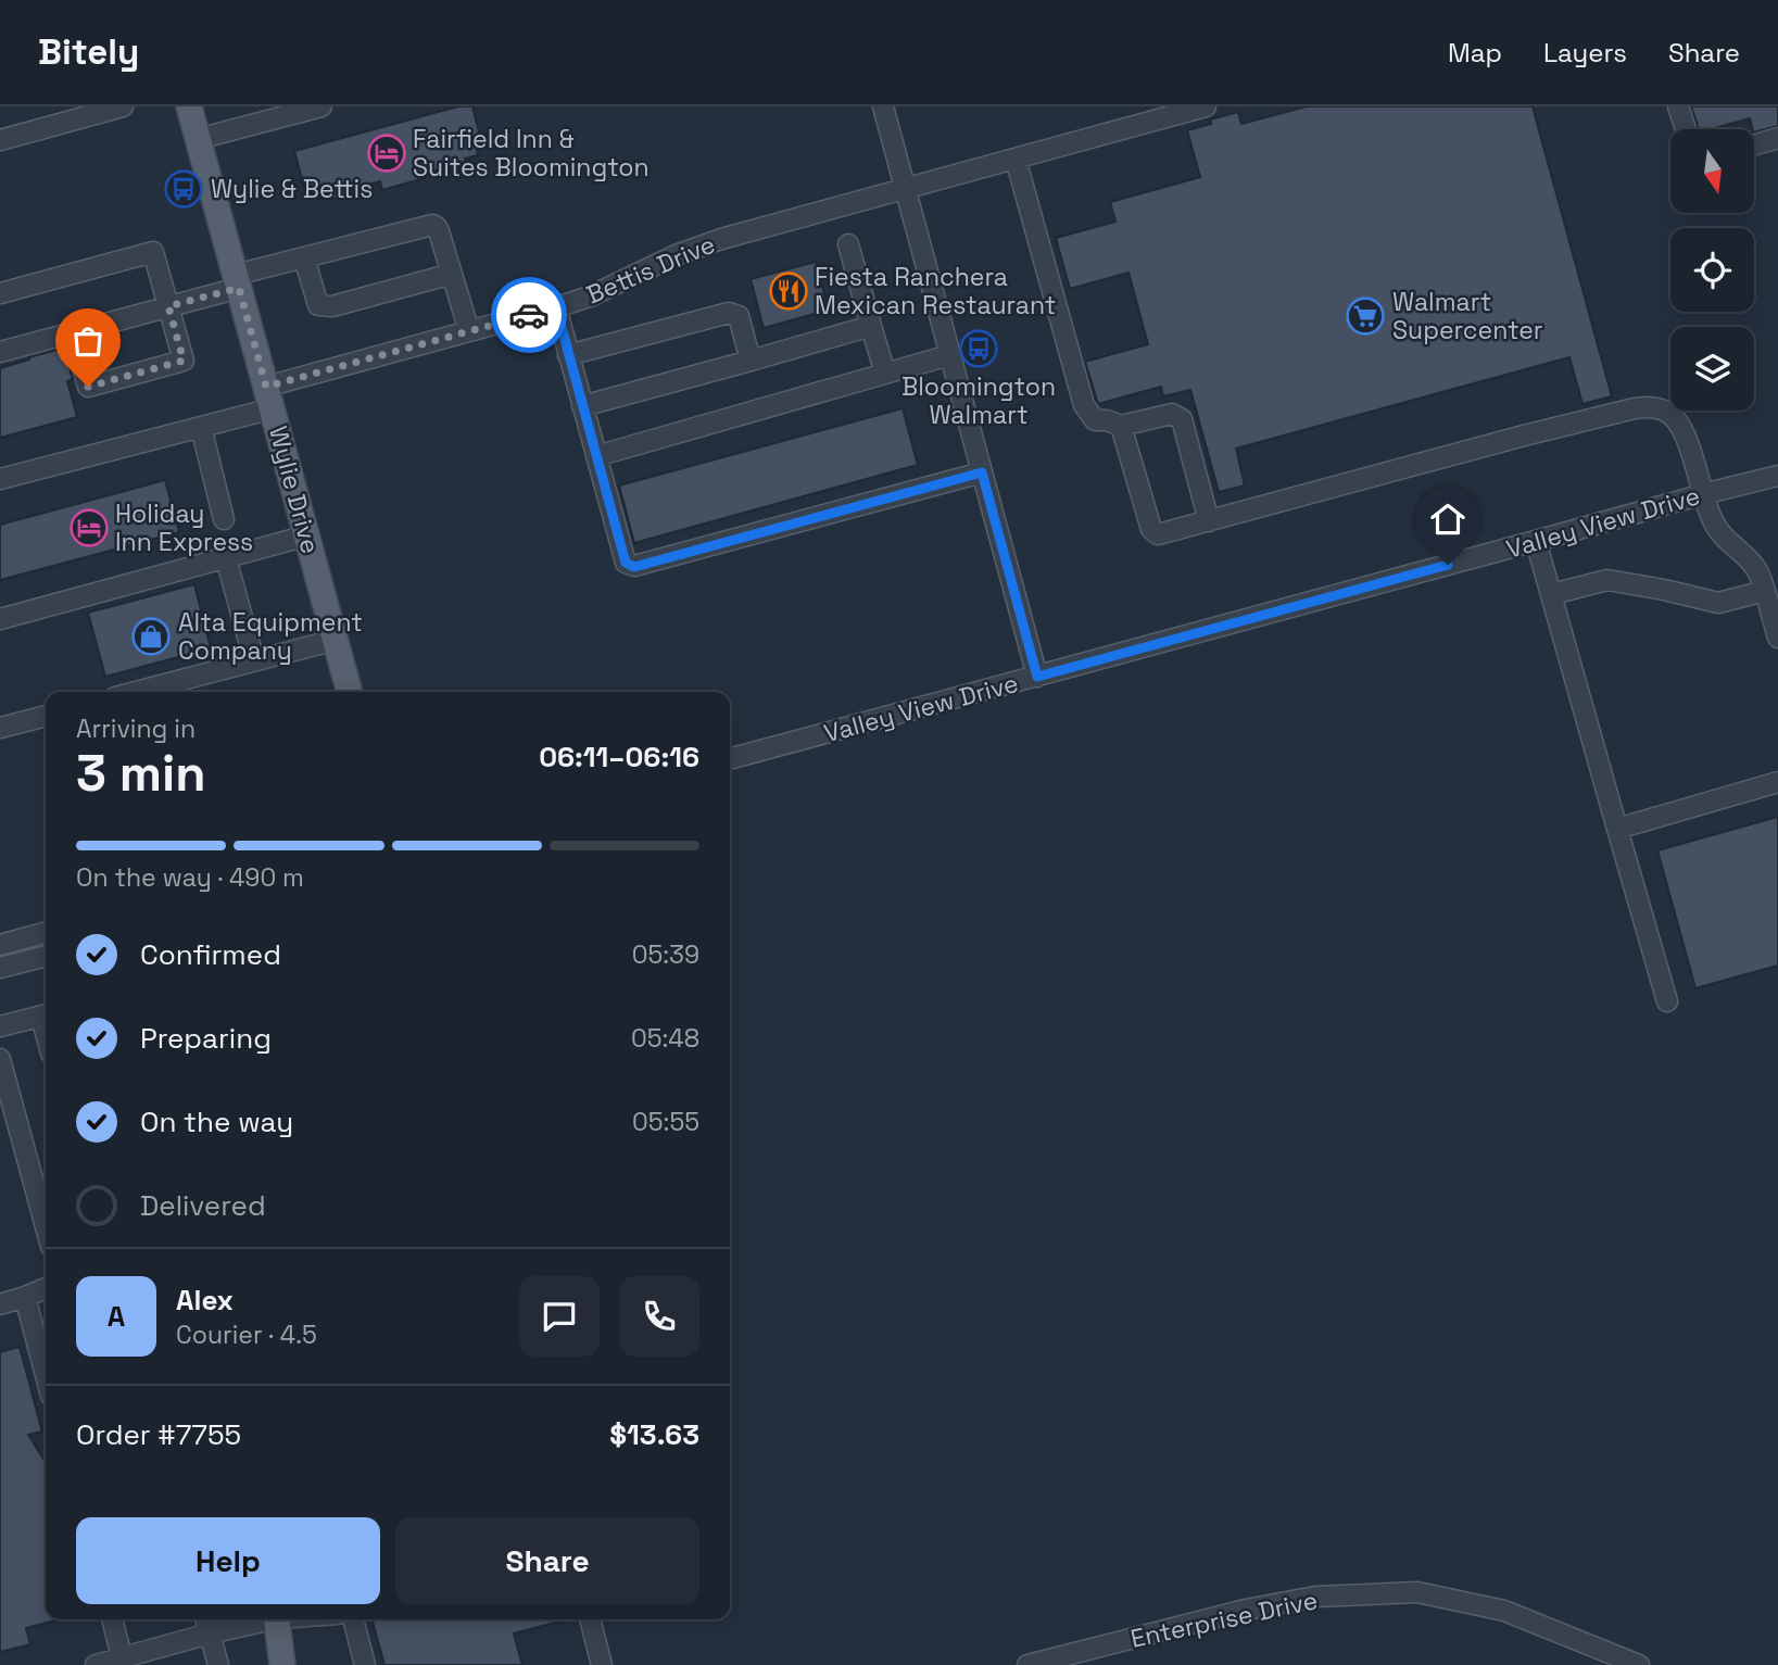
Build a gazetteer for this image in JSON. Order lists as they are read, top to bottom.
{
  "streets": {
    "main road": ["Wylie Drive"],
    "street": ["Bettis Drive", "Valley View Drive", "Enterprise Drive"]
  },
  "crossings": [
    ["Bettis Drive", "Wylie Drive"]
  ],
  "places": {
    "hotel": ["Fairfield Inn & Suites Bloomington", "Holiday Inn Express"],
    "bus stop": ["Wylie & Bettis", "Bloomington Walmart"],
    "restaurant": ["Fiesta Ranchera Mexican Restaurant"],
    "supermarket": ["Walmart Supercenter"],
    "shop": ["Alta Equipment Company"]
  },
  "north": "bottom",
  "page": {
    "header": "Bitely",
    "nav": ["Map", "Layers", "Share"],
    "heading": ["3 min", "Arriving in", "06:11–06:16"],
    "panel": [
      "Alex",
      "Courier · 4.5",
      "Order #7755",
      "$13.63"
    ],
    "bar": "On the way · 490 m",
    "list": [
      ["Confirmed", "05:39"],
      ["Preparing", "05:48"],
      ["On the way", "05:55"],
      "Delivered"
    ],
    "round": "A",
    "buttons": ["Help", "Share"]
  }
}
